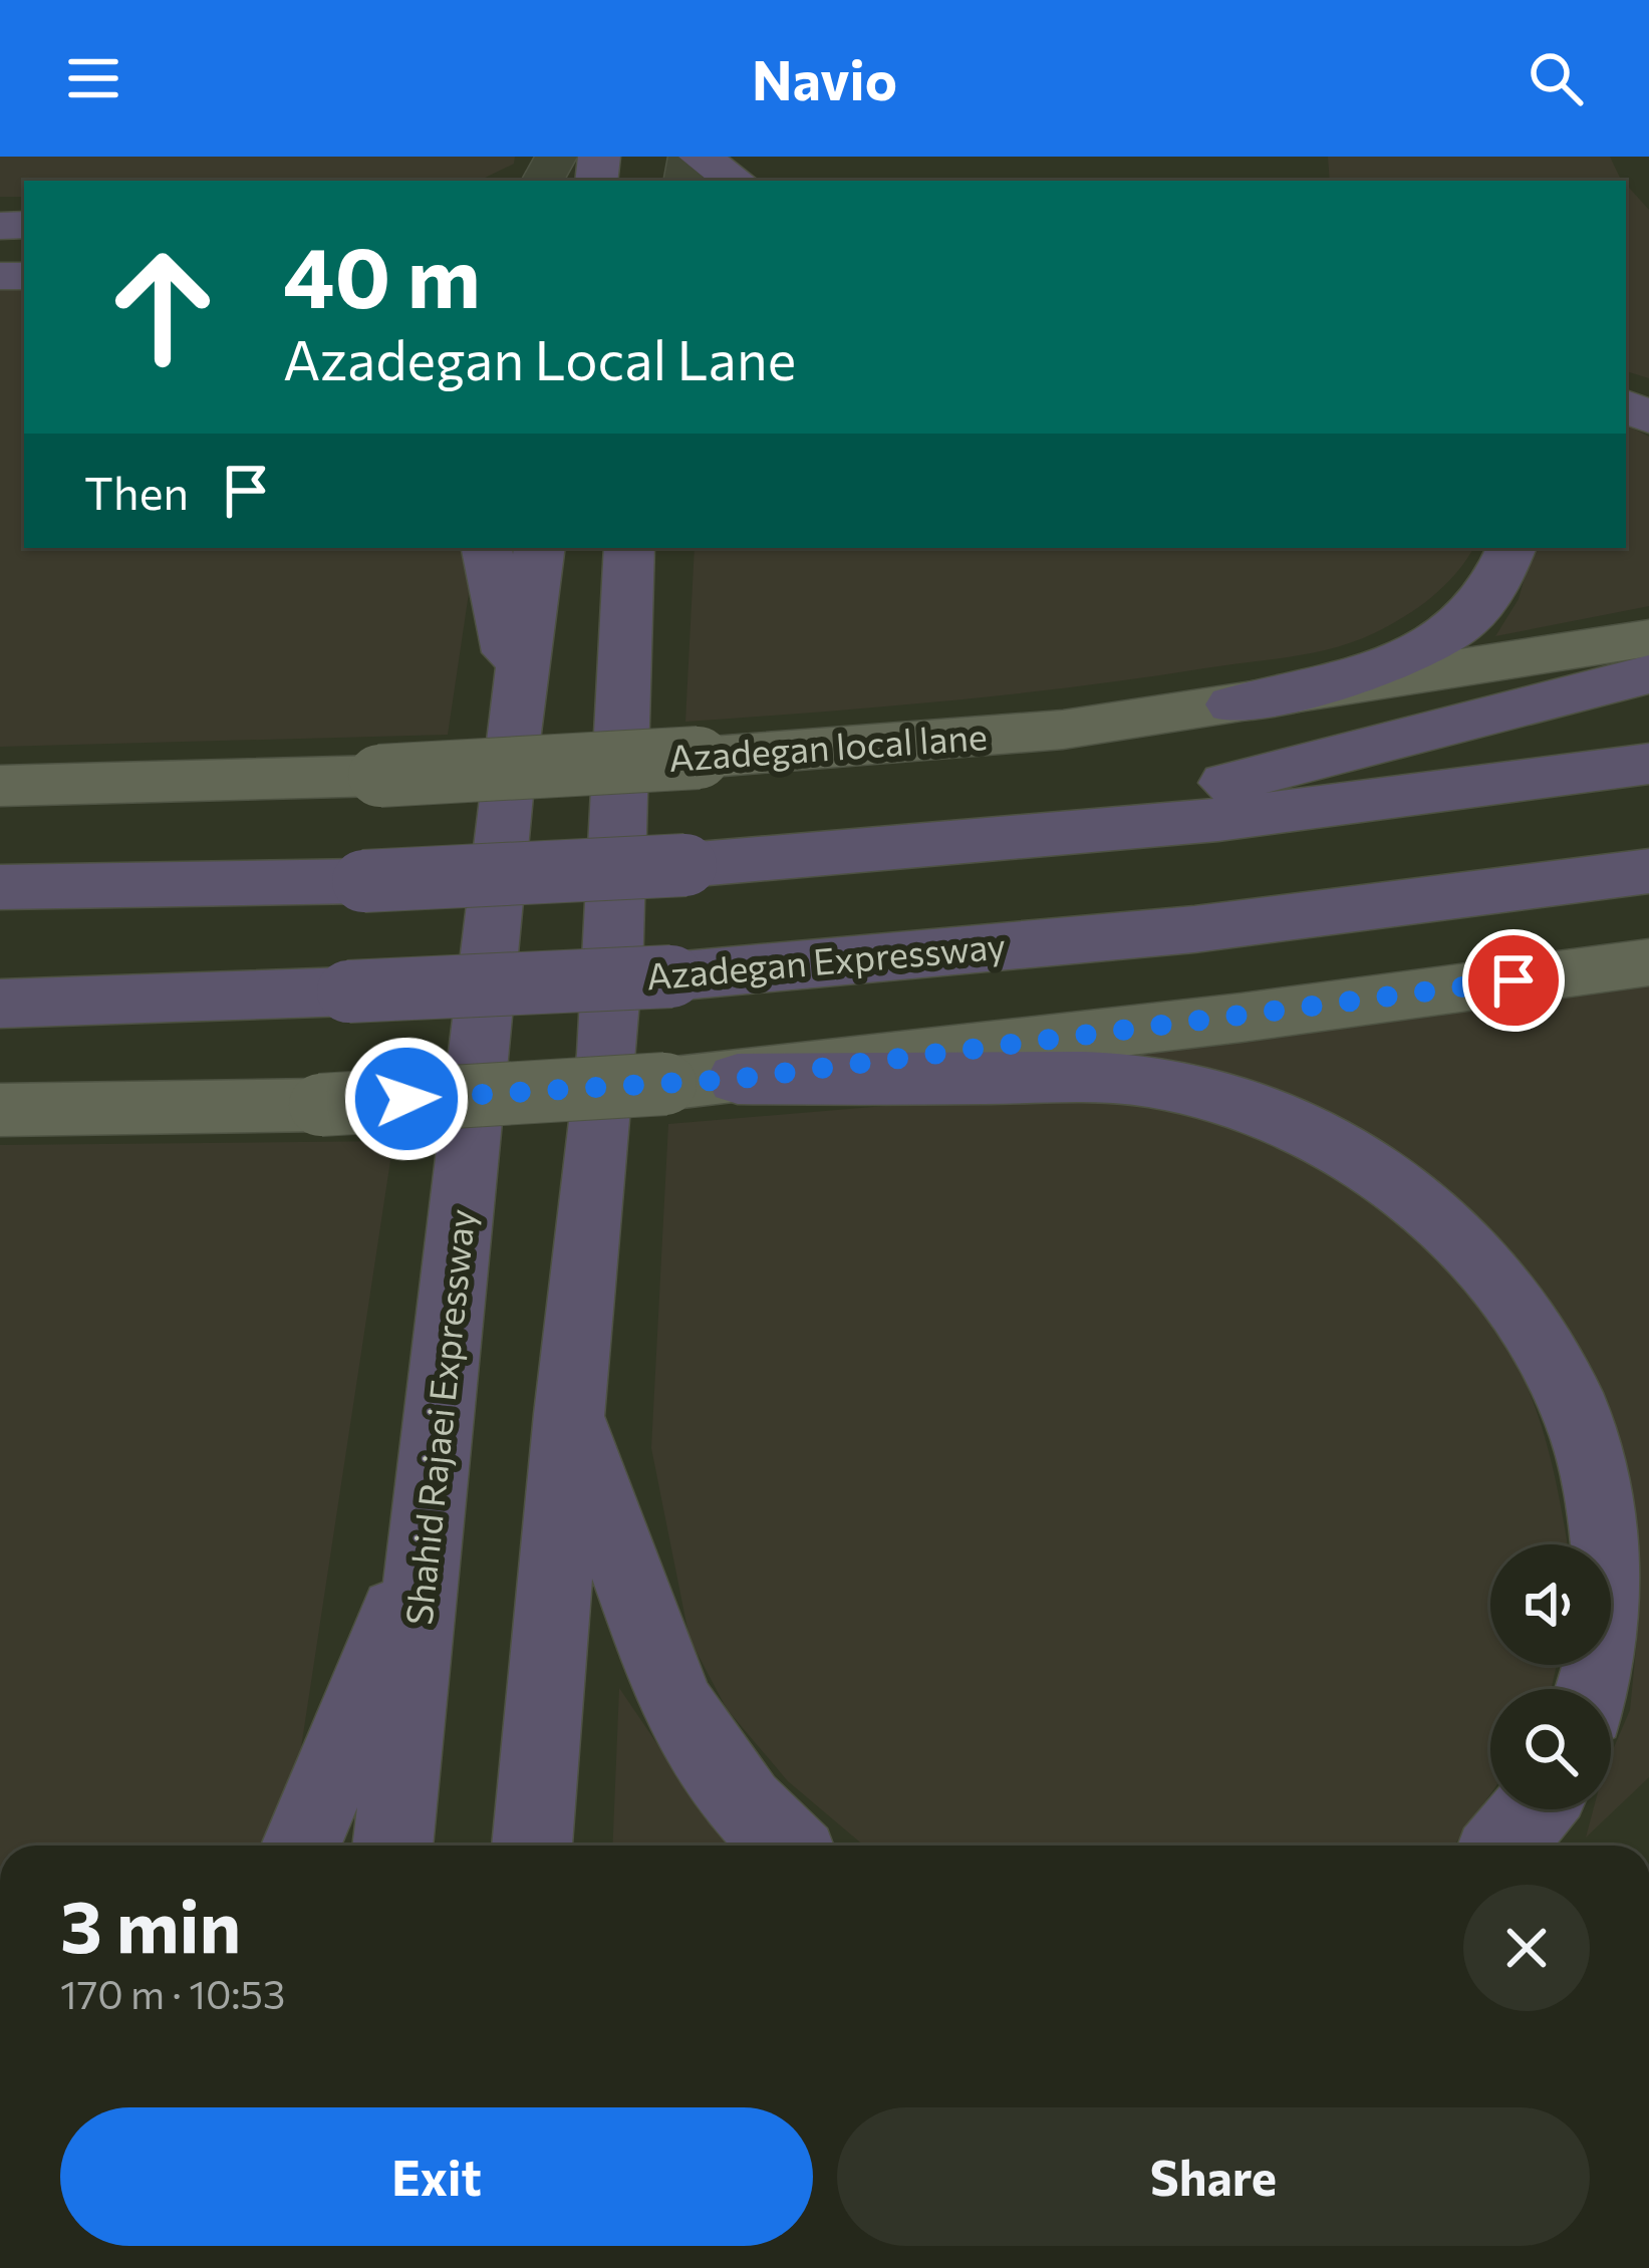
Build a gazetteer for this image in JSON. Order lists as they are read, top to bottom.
{
  "streets": {
    "highway": ["Azadegan Expressway", "Shahid Rajaei Expressway"],
    "main road": ["Azadegan local lane"]
  },
  "page": {
    "header": "Navio",
    "turn": ["40 m", "Azadegan Local Lane"],
    "then": "Then",
    "heading": ["3 min", "170 m · 10:53"],
    "buttons": ["Exit", "Share"]
  }
}
